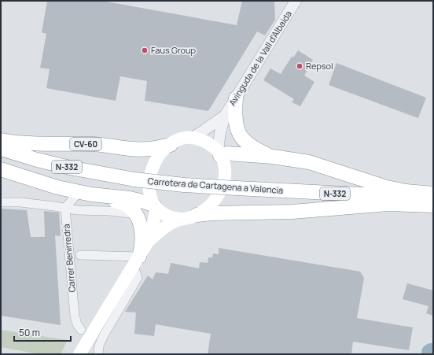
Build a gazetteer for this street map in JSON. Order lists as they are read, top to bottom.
{
  "streets": {
    "highway": ["CV-60", "N-332", "Carretera de Cartagena a Valencia"],
    "street": ["Avinguda de la Vall d'Albaida", "Carrer Benirredrà"]
  },
  "crossings": [
    ["Avinguda de la Vall d'Albaida", "CV-60"]
  ],
  "places": ["Faus Group", "Repsol"],
  "scale_bar": "50 m"
}
